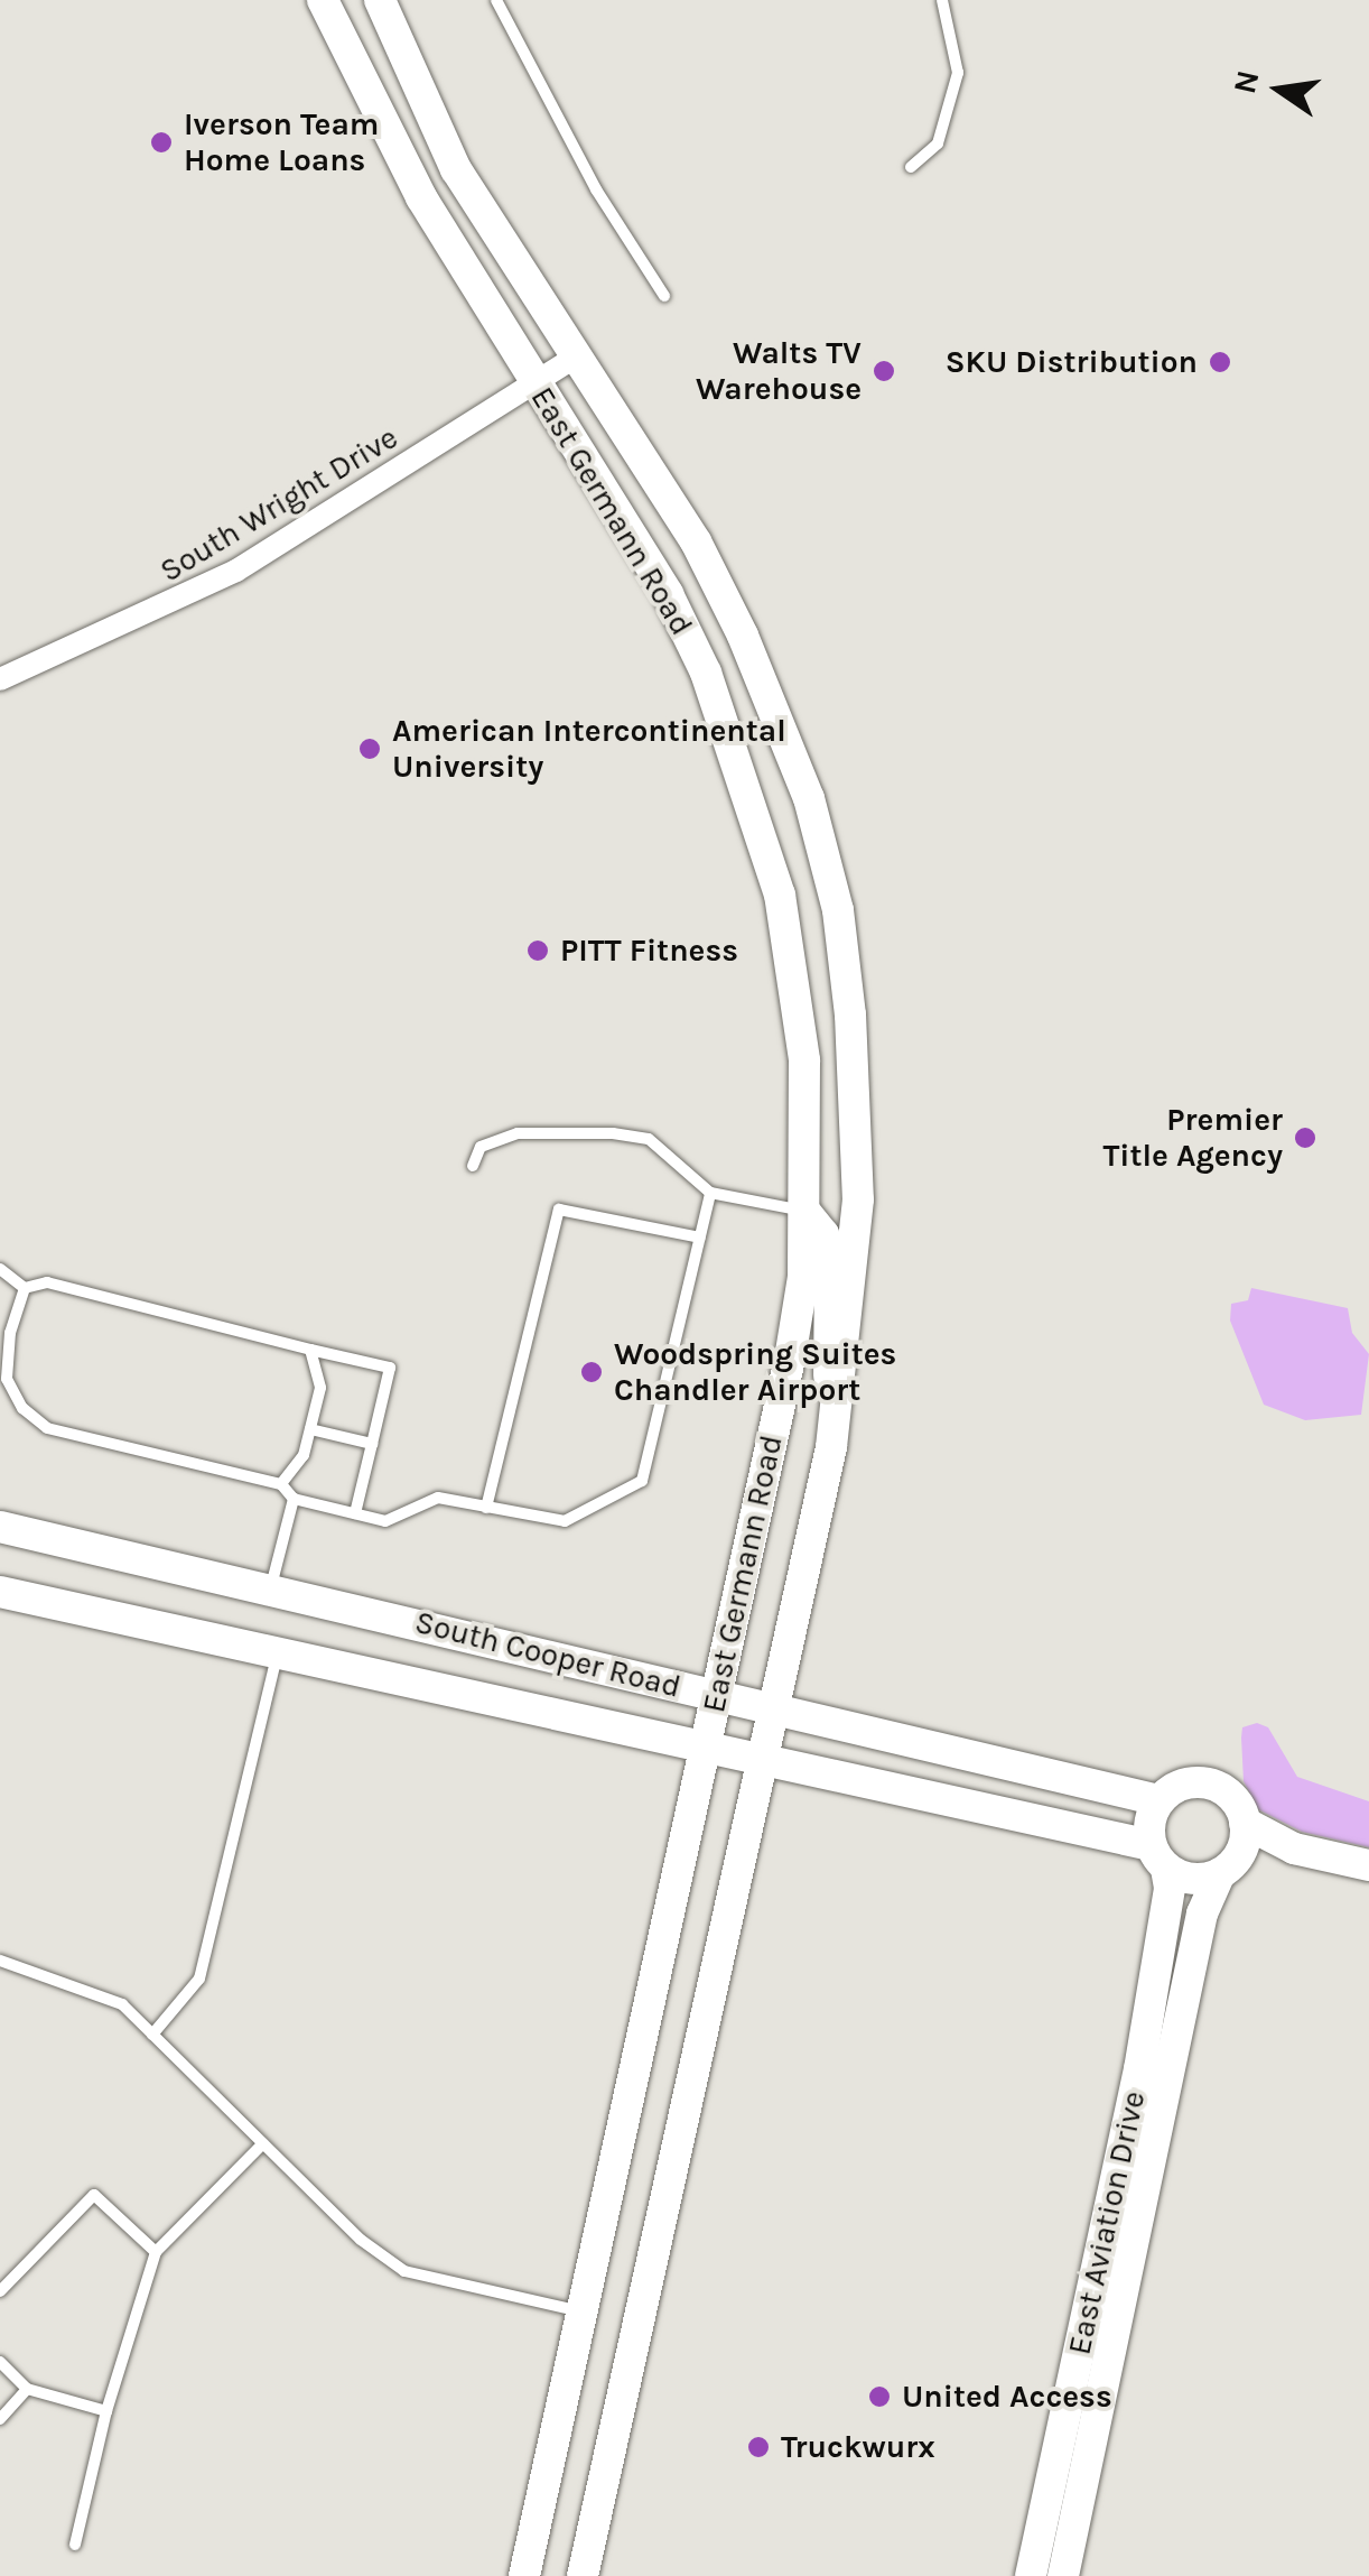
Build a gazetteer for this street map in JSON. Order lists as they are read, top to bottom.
{
  "streets": {
    "main road": ["East Germann Road", "South Cooper Road", "East Aviation Drive"],
    "street": ["South Wright Drive"]
  },
  "crossings": [
    ["South Wright Drive", "East Germann Road"],
    ["East Germann Road", "South Cooper Road"],
    ["South Cooper Road", "East Aviation Drive"]
  ],
  "places": [
    "Iverson Team Home Loans",
    "SKU Distribution",
    "Walts TV Warehouse",
    "American Intercontinental University",
    "PITT Fitness",
    "Premier Title Agency",
    "Woodspring Suites Chandler Airport",
    "United Access",
    "Truckwurx"
  ],
  "north": "left"
}
